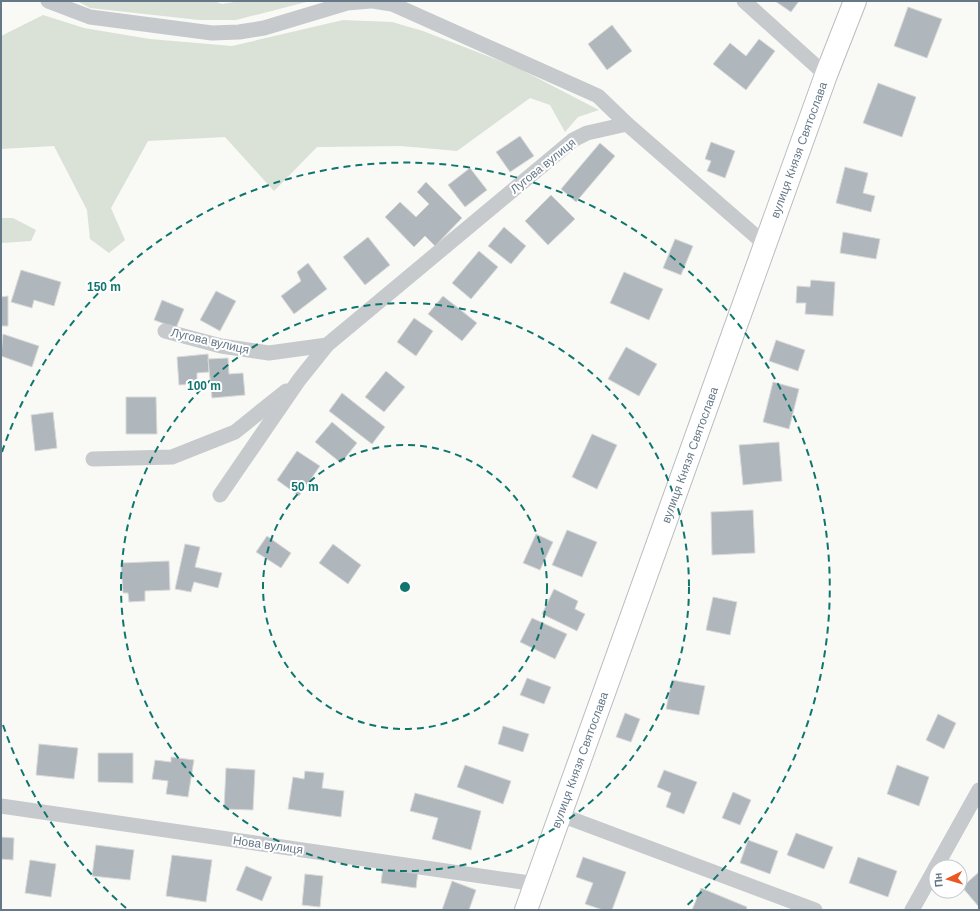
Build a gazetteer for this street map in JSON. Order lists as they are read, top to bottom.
{
  "streets": {
    "main road": ["вулиця Князя Святослава"],
    "street": ["Лугова вулиця", "Нова вулиця"]
  },
  "crossings": [
    ["вулиця Князя Святослава", "Нова вулиця"]
  ],
  "north": "left",
  "rings": ["150 m", "100 m", "50 m"]
}
